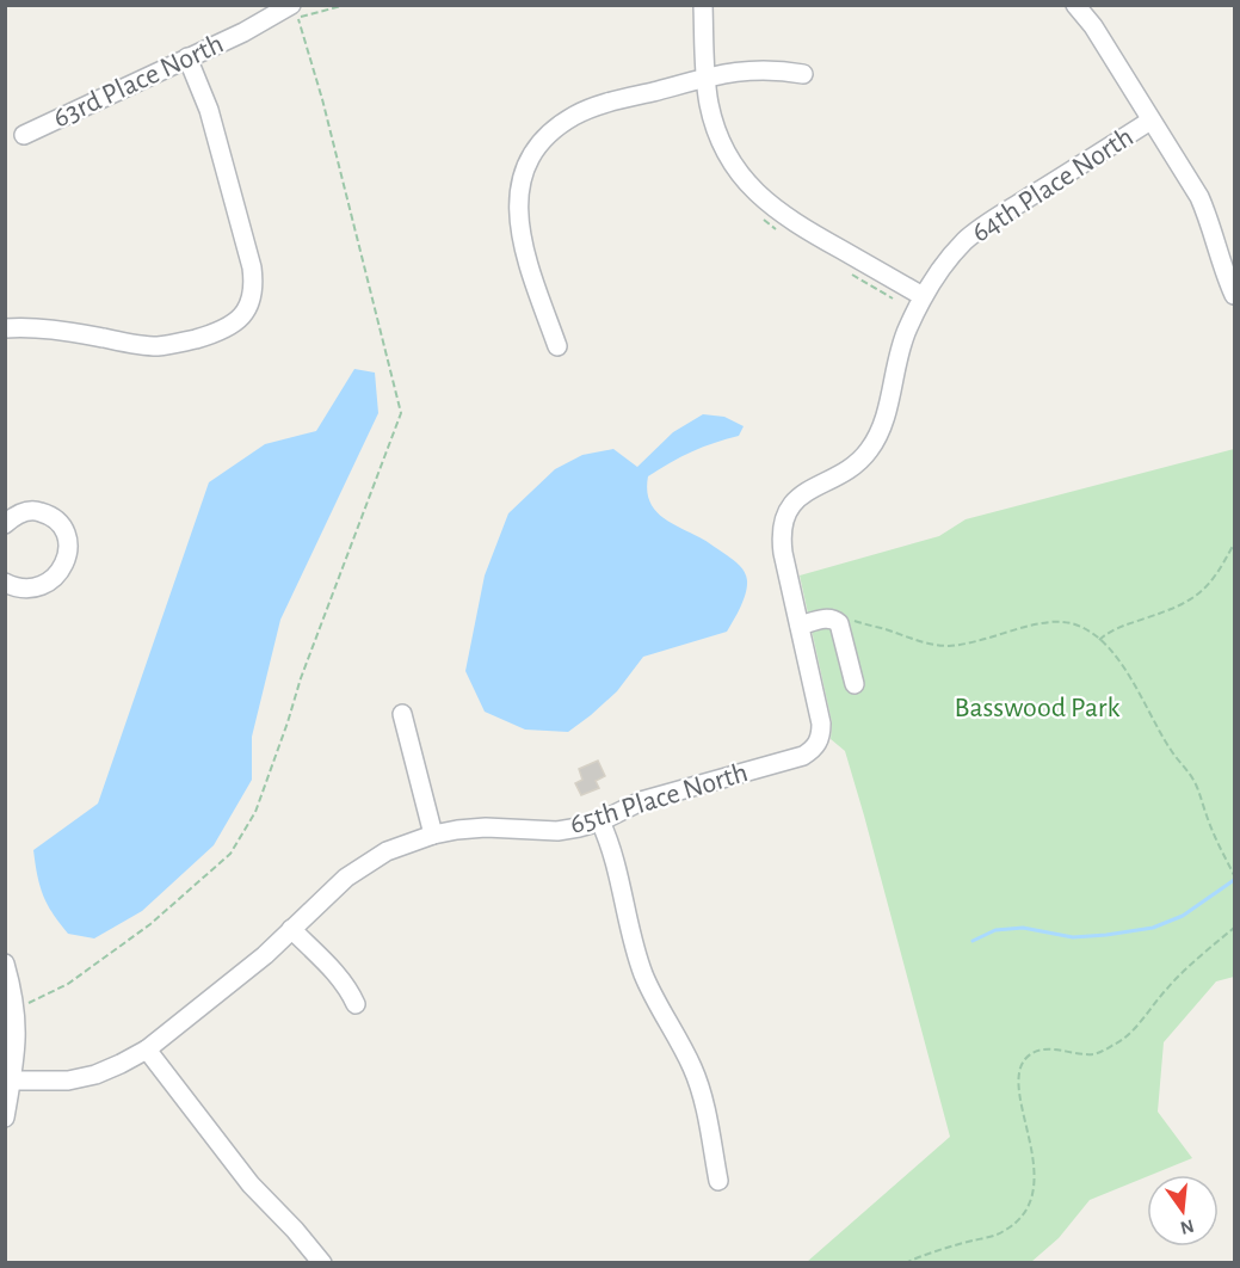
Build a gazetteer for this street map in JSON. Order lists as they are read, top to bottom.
{
  "streets": {
    "street": ["63rd Place North", "64th Place North", "65th Place North"]
  },
  "crossings": [
    ["64th Place North", "65th Place North"]
  ],
  "parks": ["Basswood Park"],
  "north": "bottom"
}
